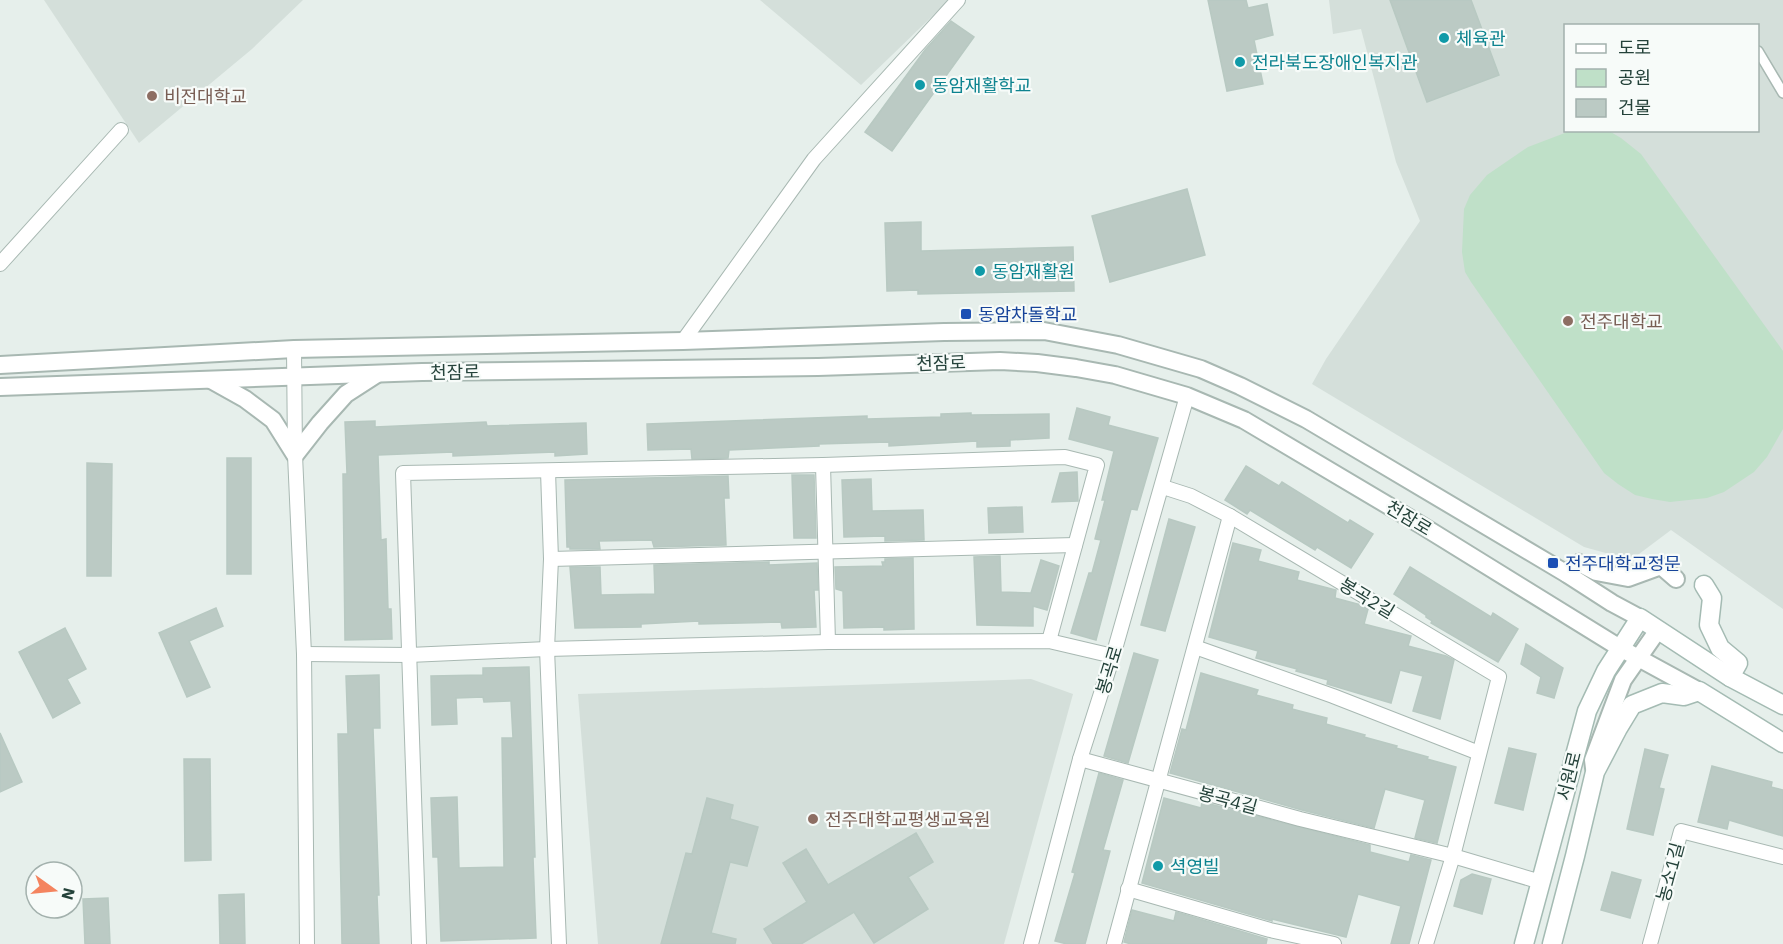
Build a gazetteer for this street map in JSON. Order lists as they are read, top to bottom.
{
  "streets": {
    "main road": ["천잠로", "서원로"],
    "street": [
      "봉곡2길",
      "봉곡로",
      "봉곡4길",
      "농소1길"
    ]
  },
  "crossings": [
    ["천잠로", "봉곡로"],
    ["천잠로", "서원로"],
    ["봉곡2길", "봉곡로"],
    ["봉곡2길", "봉곡4길"],
    ["봉곡로", "봉곡4길"]
  ],
  "places": {
    "other": [
      "체육관",
      "전라북도장애인복지관",
      "동암재활학교",
      "비전대학교",
      "동암재활원",
      "전주대학교",
      "전주대학교평생교육원",
      "셕영빌"
    ],
    "transit": ["동암차돌학교", "전주대학교정문"]
  },
  "legend": ["도로", "공원", "건물"],
  "north": "right"
}
